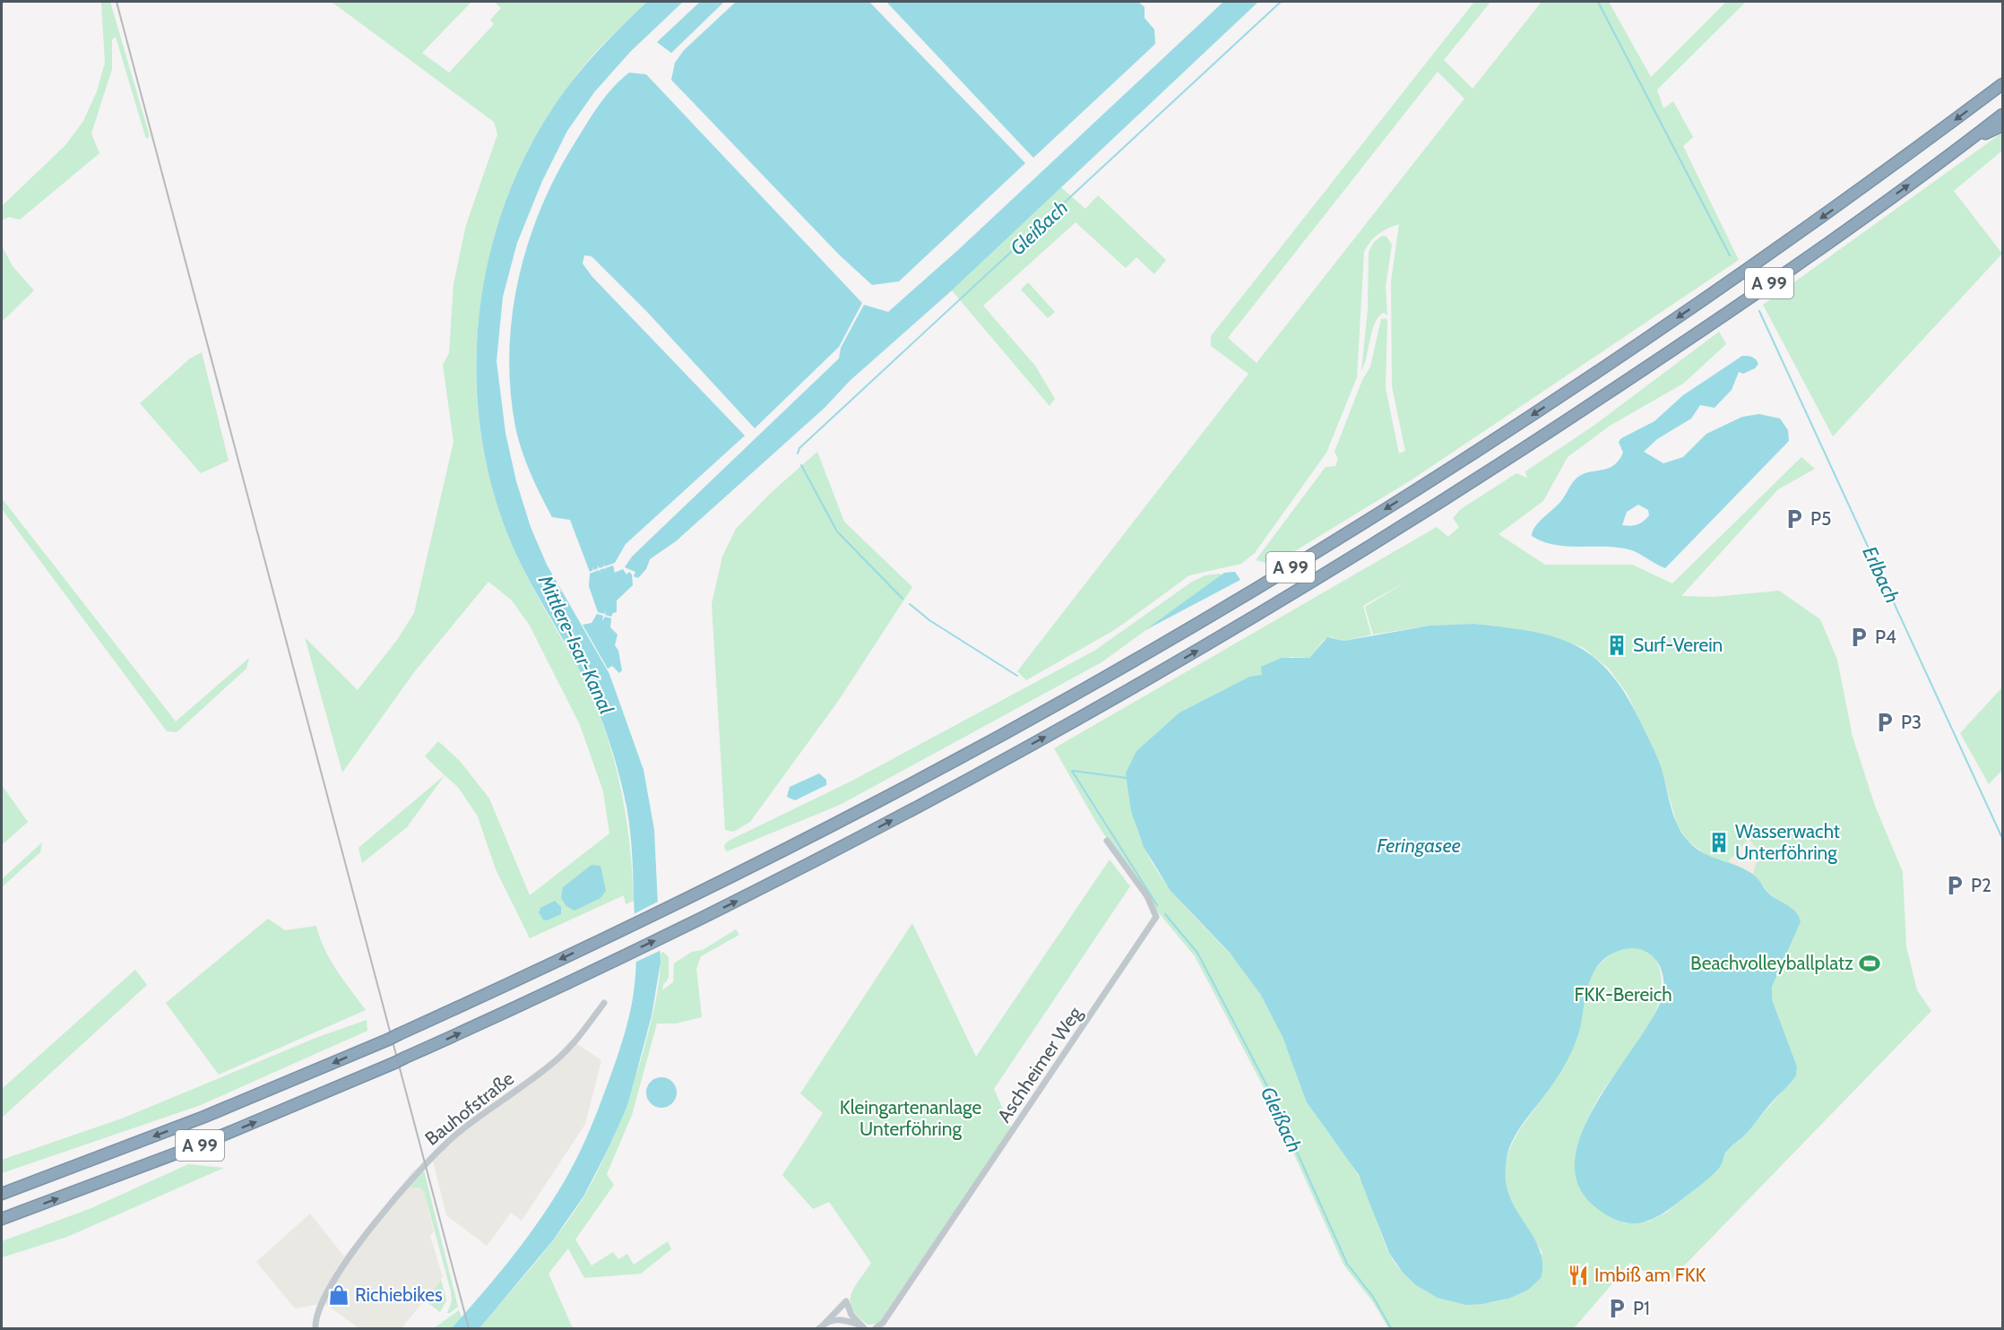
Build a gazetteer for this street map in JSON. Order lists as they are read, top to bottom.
{
  "streets": {
    "highway": ["A 99"],
    "street": ["Aschheimer Weg", "Bauhofstraße"]
  },
  "water": [
    "Gleißach",
    "Erlbach",
    "Mittlere-Isar-Kanal",
    "Feringasee"
  ],
  "parks": ["FKK-Bereich", "Kleingartenanlage Unterföhring"],
  "places": {
    "parking": [
      "P5",
      "P4",
      "P3",
      "P2",
      "P1"
    ],
    "building": ["Surf-Verein", "Wasserwacht Unterföhring"],
    "sports": ["Beachvolleyballplatz"],
    "restaurant": ["Imbiß am FKK"],
    "shop": ["Richiebikes"]
  }
}
